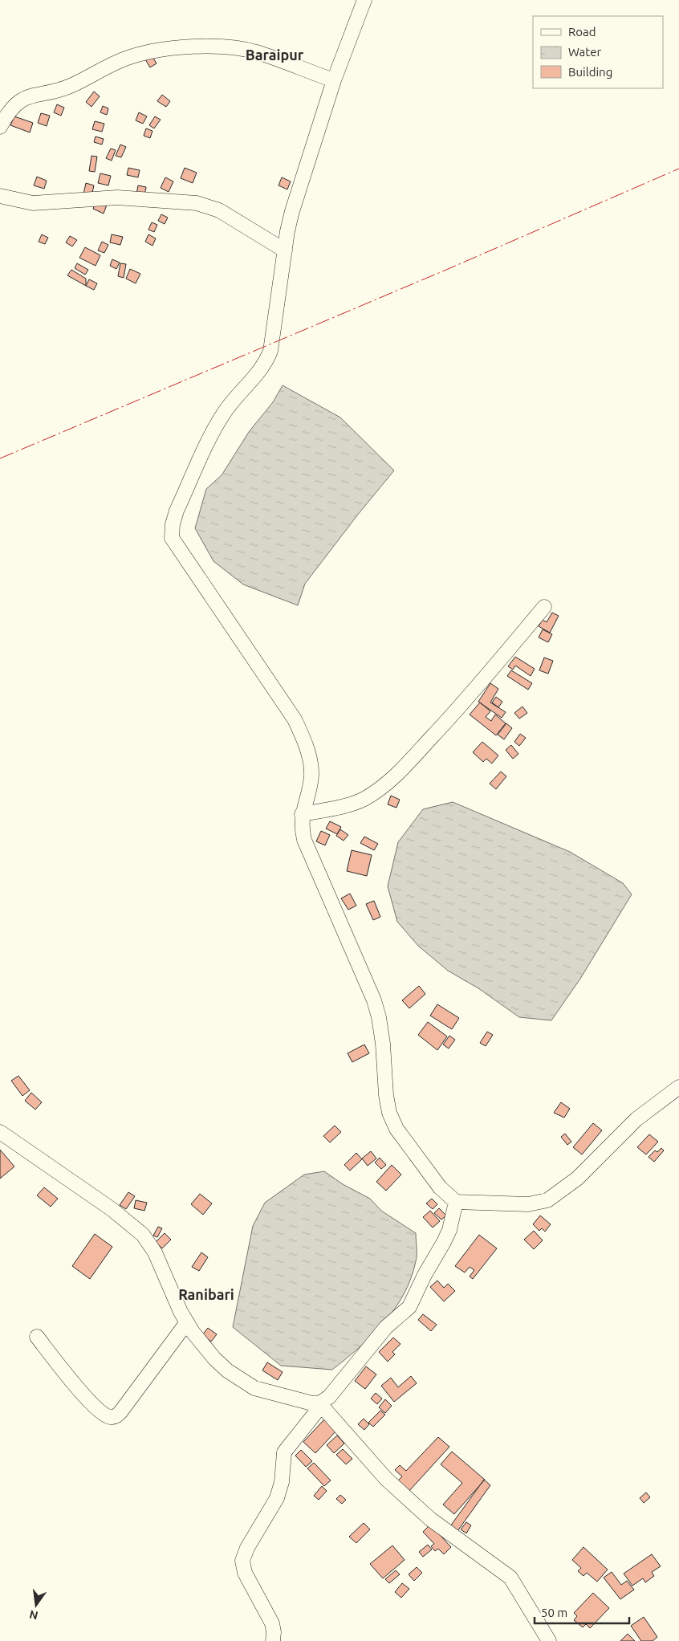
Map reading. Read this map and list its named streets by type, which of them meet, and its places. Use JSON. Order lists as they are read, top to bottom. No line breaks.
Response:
{"districts":["Baraipur","Ranibari"],"legend":["Road","Water","Building"],"scale_bar":"50 m","north":"bottom"}
